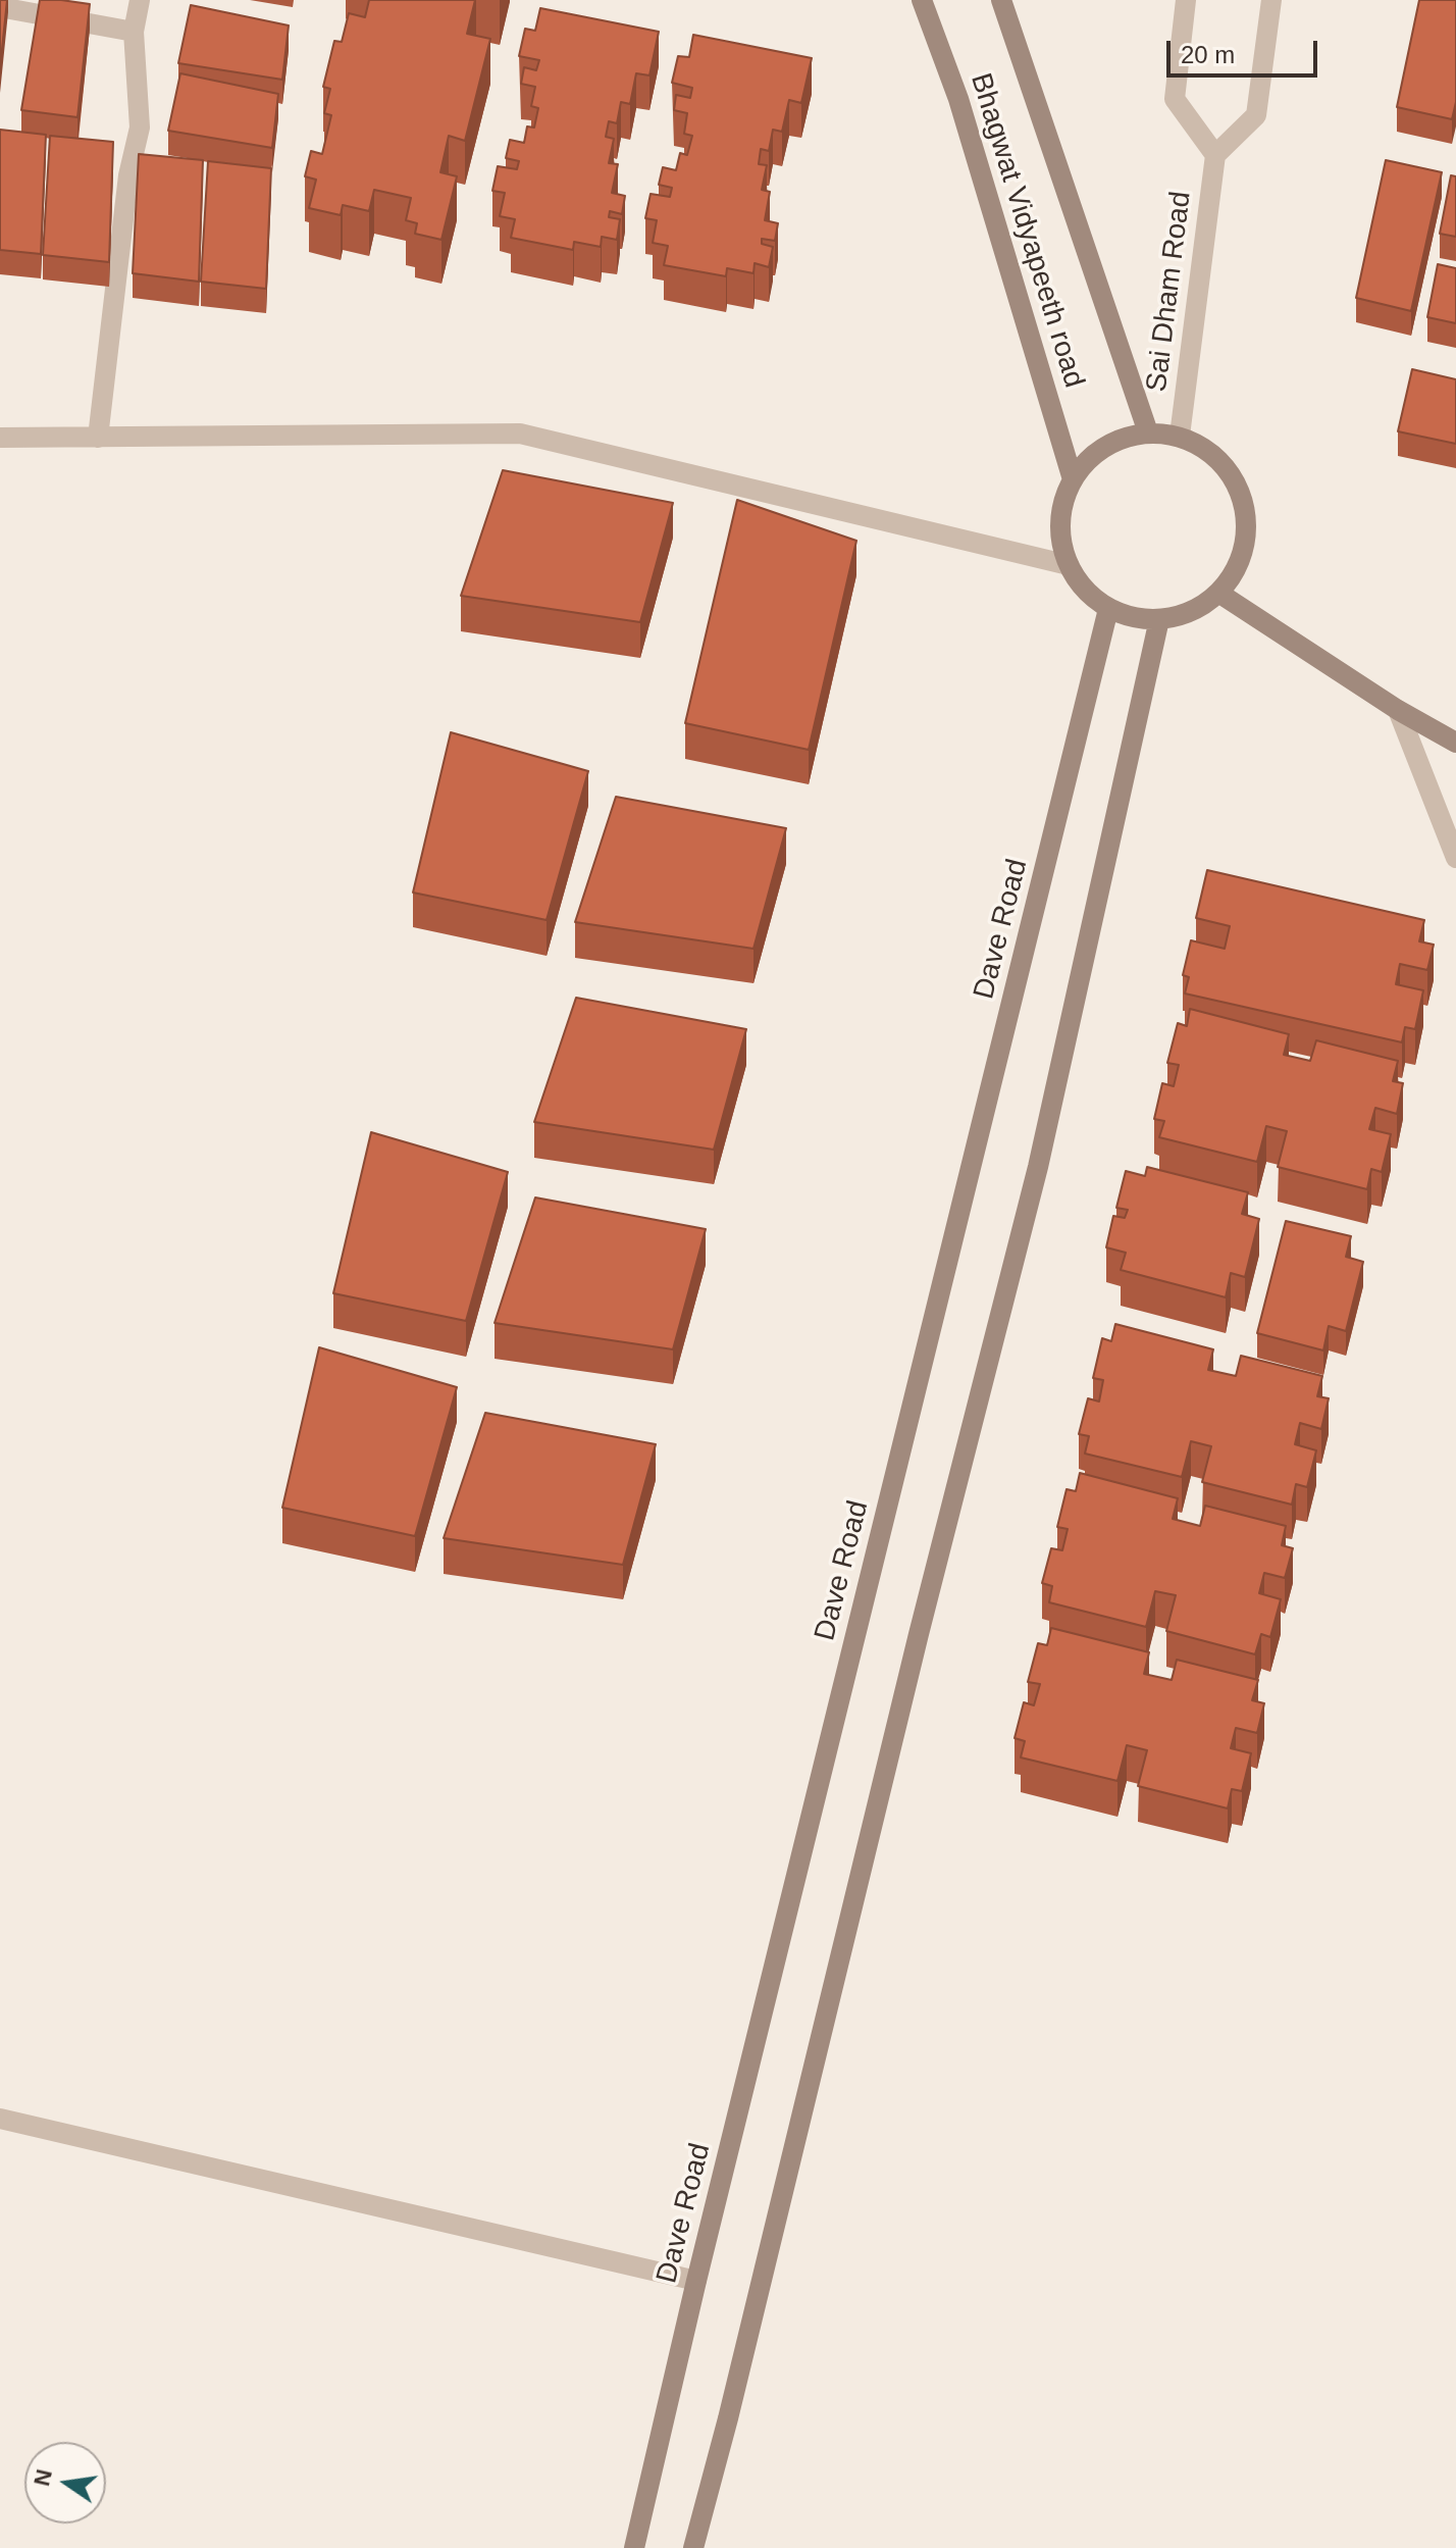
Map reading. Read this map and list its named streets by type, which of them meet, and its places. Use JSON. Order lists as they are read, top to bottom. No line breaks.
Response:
{"streets":{"main road":["Bhagwat Vidyapeeth road","Dave Road"],"street":["Sai Dham Road"]},"crossings":[["Bhagwat Vidyapeeth road","Sai Dham Road"],["Bhagwat Vidyapeeth road","Dave Road"],["Sai Dham Road","Dave Road"]],"scale_bar":"20 m","north":"left"}
